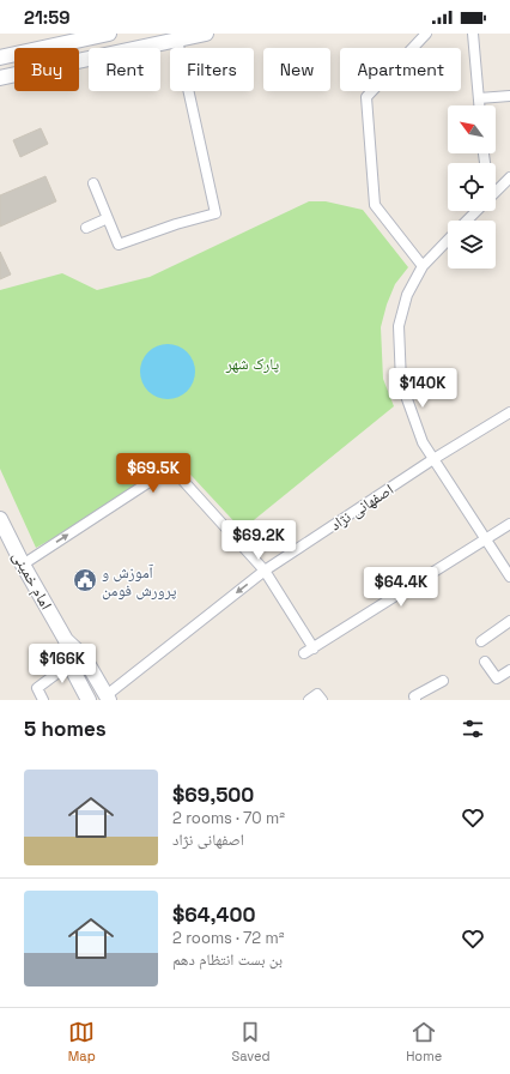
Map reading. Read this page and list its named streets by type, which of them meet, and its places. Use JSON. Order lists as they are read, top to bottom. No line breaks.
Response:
{"streets":{"street":["اصفهانی نژاد","امام خمینی"]},"crossings":[["اصفهانی نژاد","امام خمینی"]],"one_way":["اصفهانی نژاد"],"parks":["پارک شهر"],"places":{"public building":["آموزش و پرورش فومن"]},"north":"top left","page":{"status":"21:59","chip":["Buy","Rent","Filters","New","Apartment"],"price":["$140K","$69.5K","$69.2K","$64.4K","$166K"],"heading":"5 homes","list":[{"name":"$69,500","note":"2 rooms · 70 m² · اصفهانی نژاد"},{"name":"$64,400","note":"2 rooms · 72 m² · بن بست انتظام دهم"}],"tabs":["Map","Saved","Home"]}}
